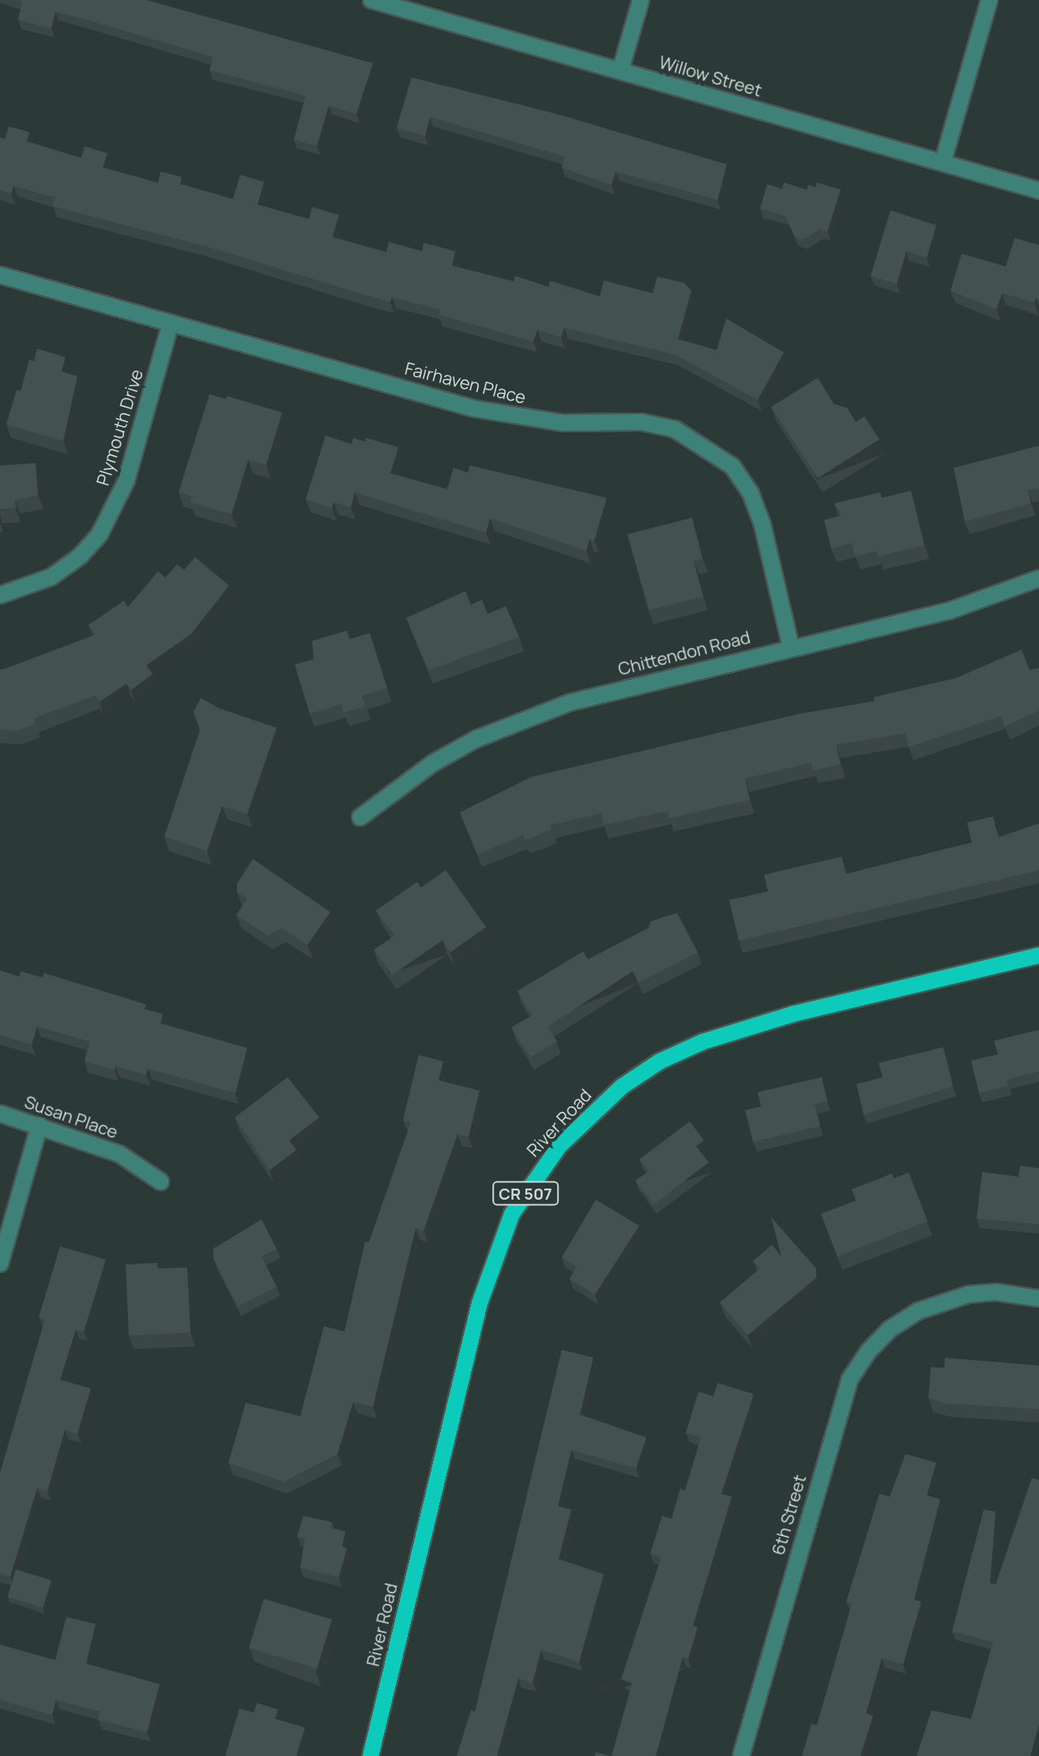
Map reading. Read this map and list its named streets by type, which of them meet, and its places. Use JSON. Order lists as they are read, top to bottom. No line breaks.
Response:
{"streets":{"main road":["River Road","CR 507"],"street":["Willow Street","Fairhaven Place","Plymouth Drive","Chittendon Road","Susan Place","6th Street"]},"crossings":[["Fairhaven Place","Plymouth Drive"],["Fairhaven Place","Chittendon Road"]]}
